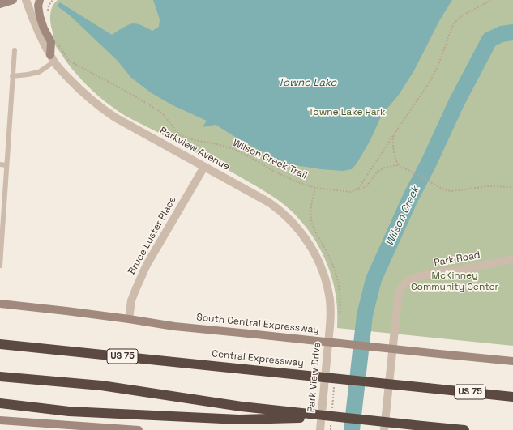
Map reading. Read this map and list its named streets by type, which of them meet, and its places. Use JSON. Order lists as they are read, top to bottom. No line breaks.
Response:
{"streets":{"highway":["US 75","Central Expressway"],"main road":["South Central Expressway"],"street":["Parkview Avenue","Bruce Luster Place","Park Road","Park View Drive"],"path":["Wilson Creek Trail"]},"crossings":[["Parkview Avenue","Bruce Luster Place"],["Parkview Avenue","Park View Drive"],["Bruce Luster Place","South Central Expressway"]],"water":["Towne Lake","Wilson Creek"],"parks":["Towne Lake Park","McKinney Community Center"]}
